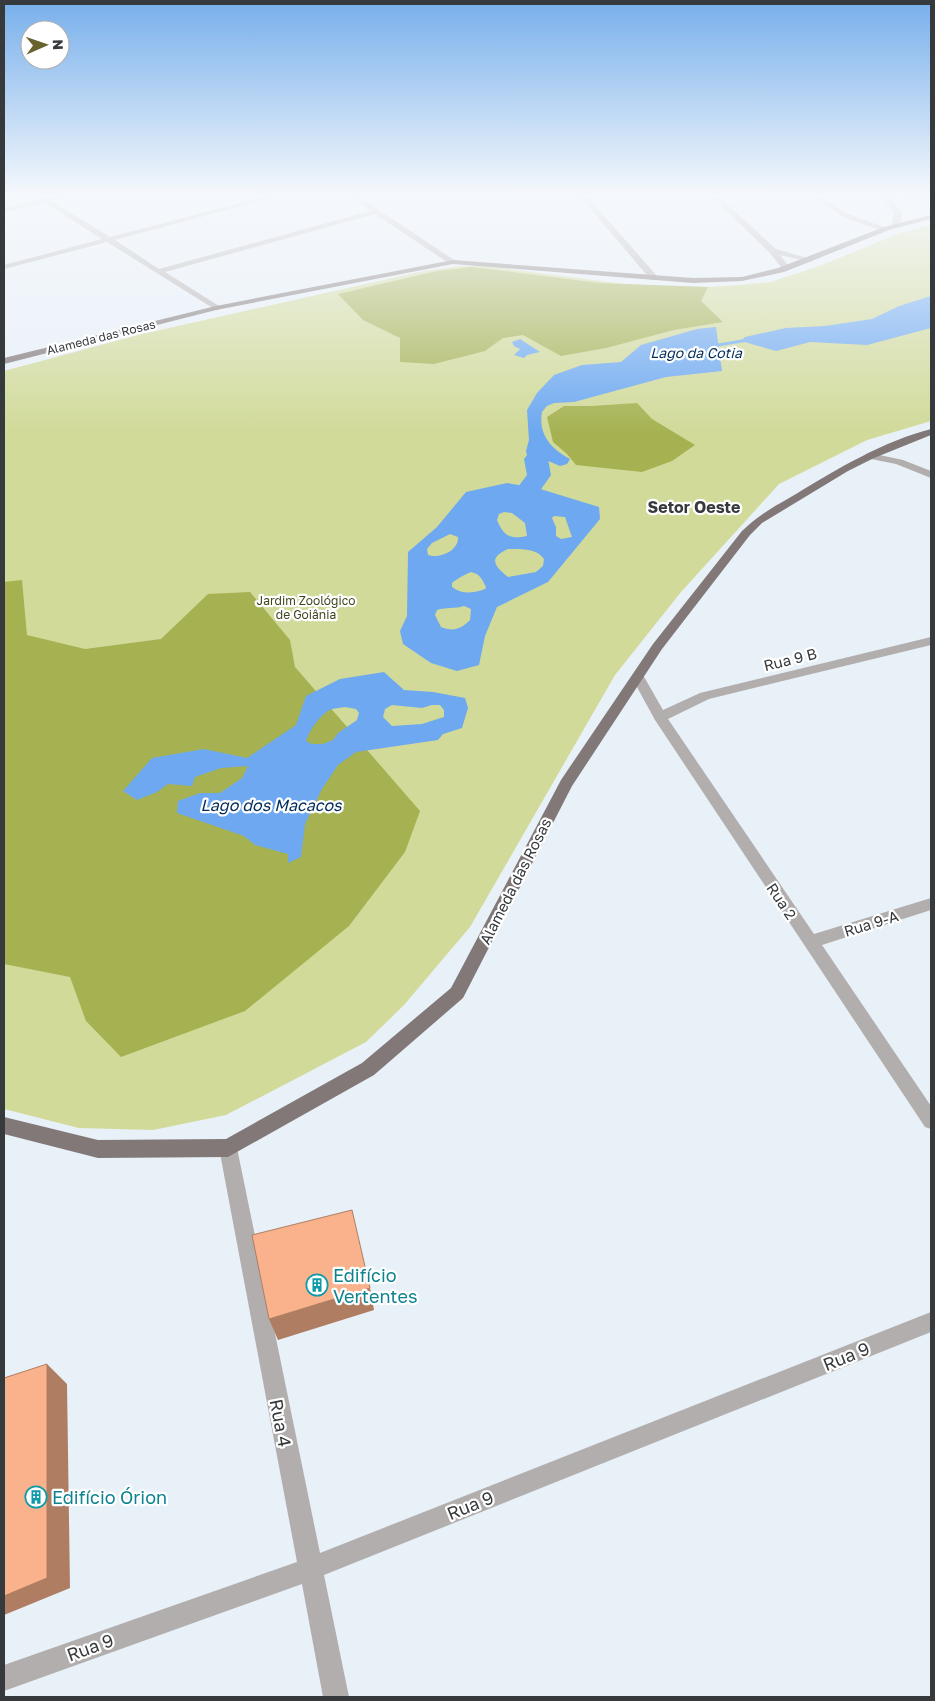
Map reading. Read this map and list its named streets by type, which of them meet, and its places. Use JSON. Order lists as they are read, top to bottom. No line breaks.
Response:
{"streets":{"main road":["Alameda das Rosas"],"street":["Rua 9 B","Rua 2","Rua 9-A","Rua 9","Rua 4"]},"crossings":[["Alameda das Rosas","Rua 2"],["Alameda das Rosas","Rua 4"],["Rua 9 B","Rua 2"],["Rua 2","Rua 9-A"],["Rua 9","Rua 4"]],"districts":["Setor Oeste"],"water":["Lago da Cotia","Lago dos Macacos"],"parks":["Jardim Zoológico de Goiânia"],"places":{"building":["Edifício Vertentes","Edifício Órion"]},"north":"right"}
